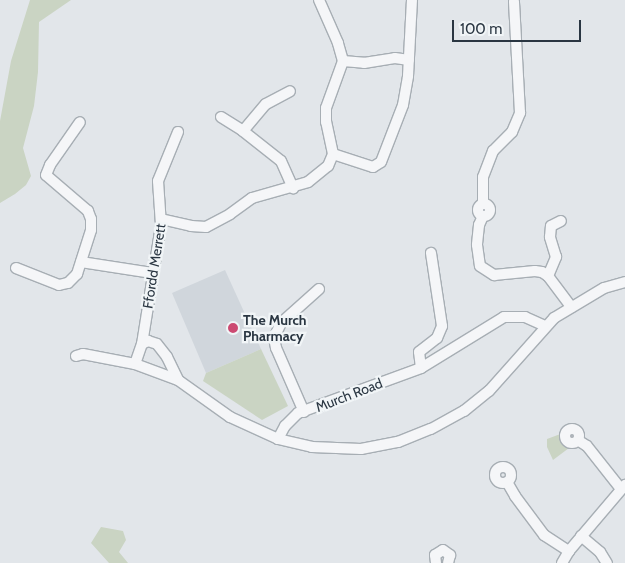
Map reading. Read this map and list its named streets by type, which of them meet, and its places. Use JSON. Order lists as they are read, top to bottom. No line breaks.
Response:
{"streets":{"street":["Ffordd Merrett","Murch Road"]},"places":["The Murch Pharmacy"],"scale_bar":"100 m"}
